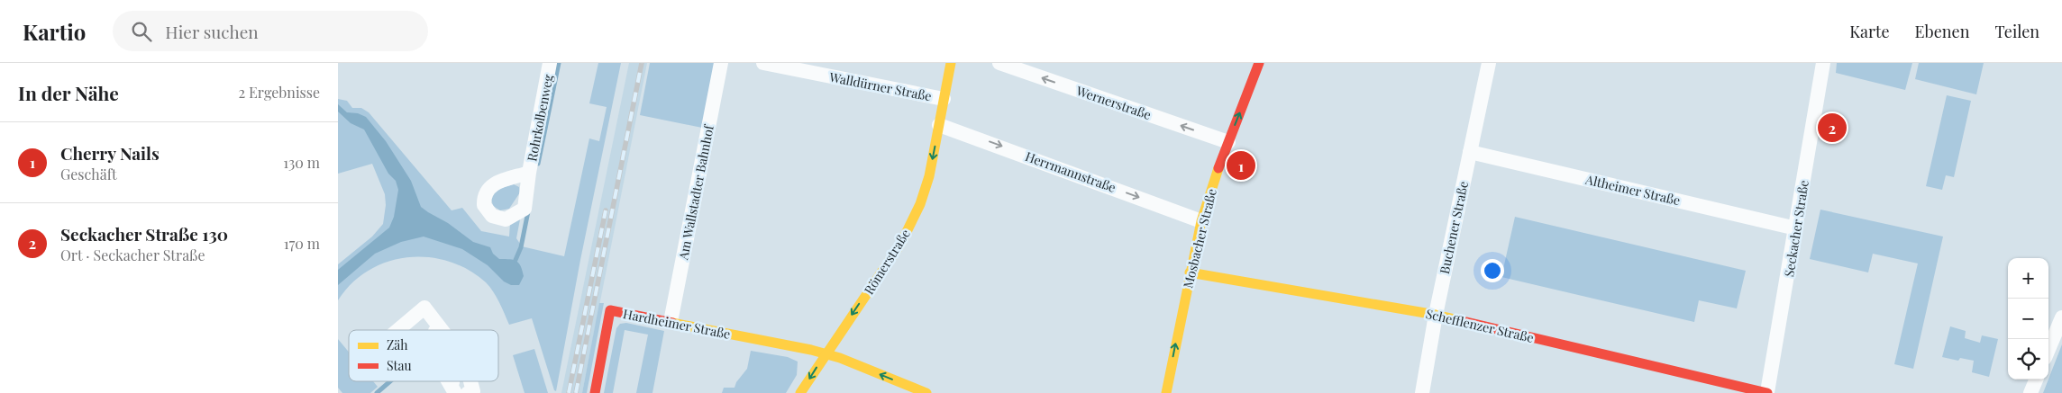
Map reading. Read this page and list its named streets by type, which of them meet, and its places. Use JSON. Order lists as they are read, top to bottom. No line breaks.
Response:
{"streets":{"street":["Walldürner Straße","Wernerstraße","Rohrkolbenweg","Herrmannstraße","Altheimer Straße","Am Wallstadter Bahnhof","Buchener Straße","Seckacher Straße","Mosbacher Straße","Römerstraße","Hardheimer Straße","Schefflenzer Straße"]},"crossings":[["Walldürner Straße","Römerstraße"],["Wernerstraße","Mosbacher Straße"],["Herrmannstraße","Mosbacher Straße"],["Herrmannstraße","Römerstraße"],["Altheimer Straße","Buchener Straße"],["Altheimer Straße","Seckacher Straße"],["Am Wallstadter Bahnhof","Hardheimer Straße"],["Buchener Straße","Schefflenzer Straße"],["Seckacher Straße","Schefflenzer Straße"],["Mosbacher Straße","Schefflenzer Straße"],["Römerstraße","Hardheimer Straße"]],"one_way":["Wernerstraße","Herrmannstraße","Mosbacher Straße","Römerstraße"],"legend":["Zäh","Stau"],"page":{"header":"Kartio","search":"Hier suchen","nav":["Karte","Ebenen","Teilen"],"heading":["In der Nähe","2 Ergebnisse"],"pins":["2","1"],"list":[{"mark":"1","name":"Cherry Nails","note":"Geschäft","value":"130 m"},{"mark":"2","name":"Seckacher Straße 130","note":"Ort · Seckacher Straße","value":"170 m"}],"map_buttons":["+","−"]}}
